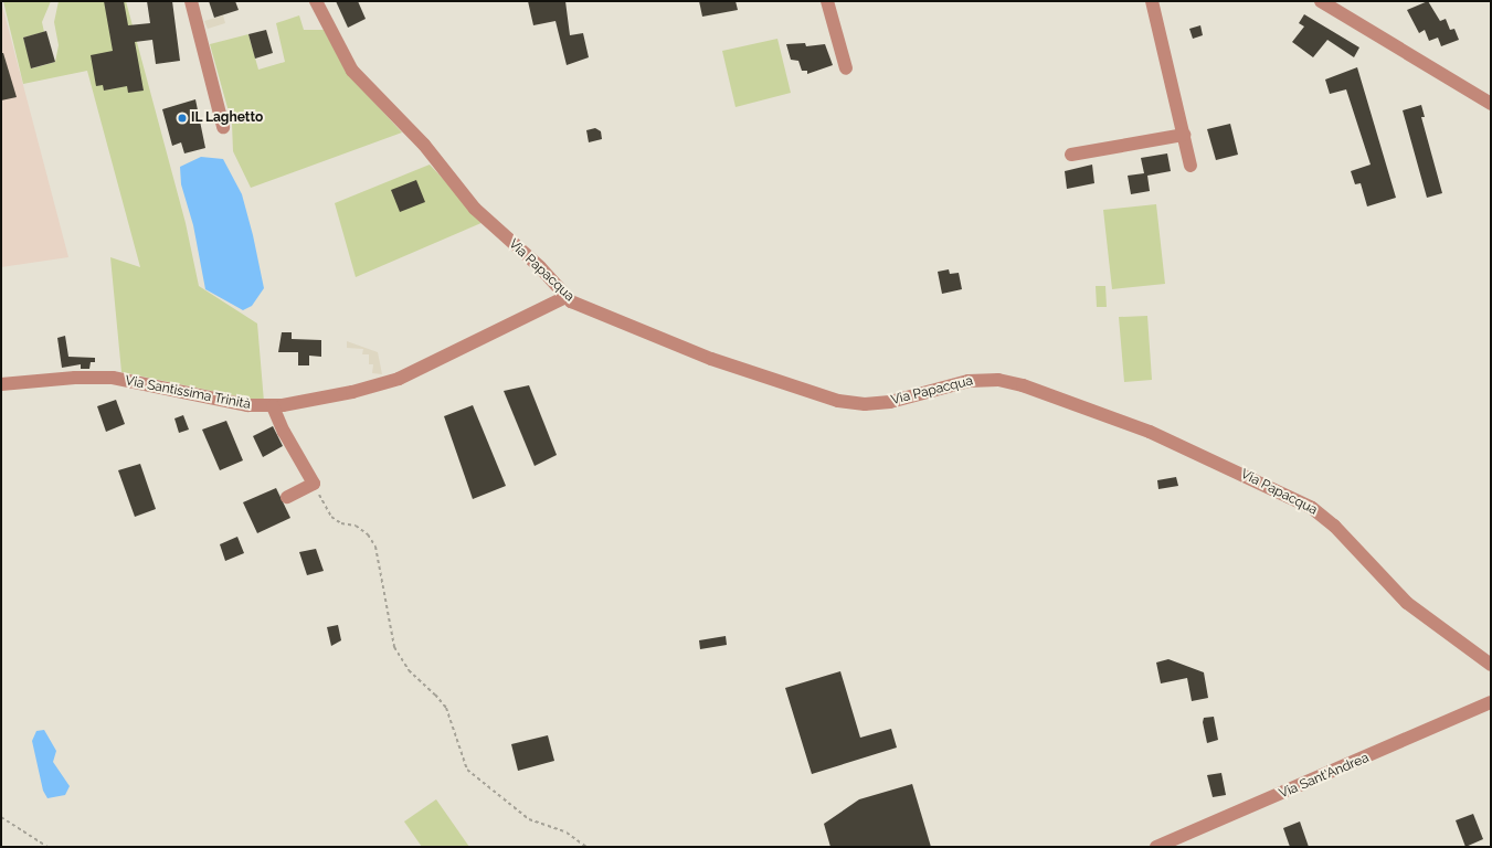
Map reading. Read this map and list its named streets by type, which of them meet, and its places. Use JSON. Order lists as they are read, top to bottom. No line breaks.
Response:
{"streets":{"street":["Via Papacqua","Via Santissima Trinità","Via Sant'Andrea"]},"crossings":[["Via Papacqua","Via Santissima Trinità"]],"places":["IL Laghetto"]}
